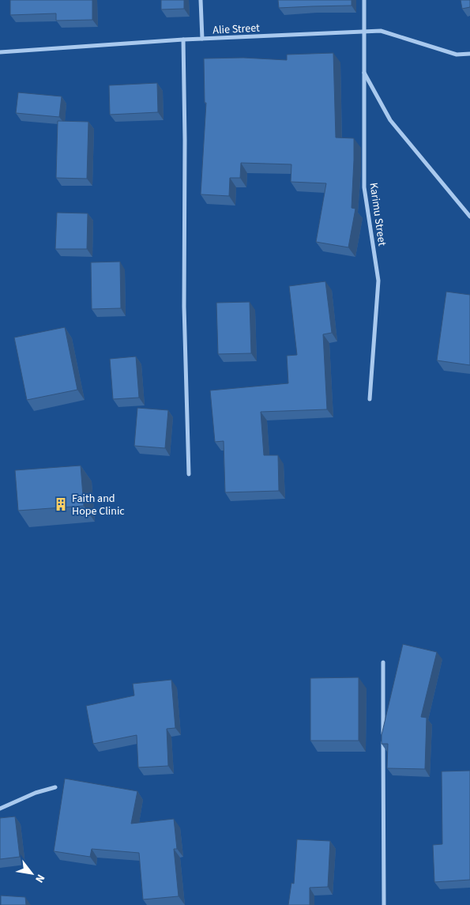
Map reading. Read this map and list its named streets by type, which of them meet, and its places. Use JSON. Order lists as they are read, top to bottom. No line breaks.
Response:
{"streets":{"street":["Alie Street","Karimu Street"]},"crossings":[["Alie Street","Karimu Street"]],"places":{"building":["Faith and Hope Clinic"]},"north":"bottom right"}
